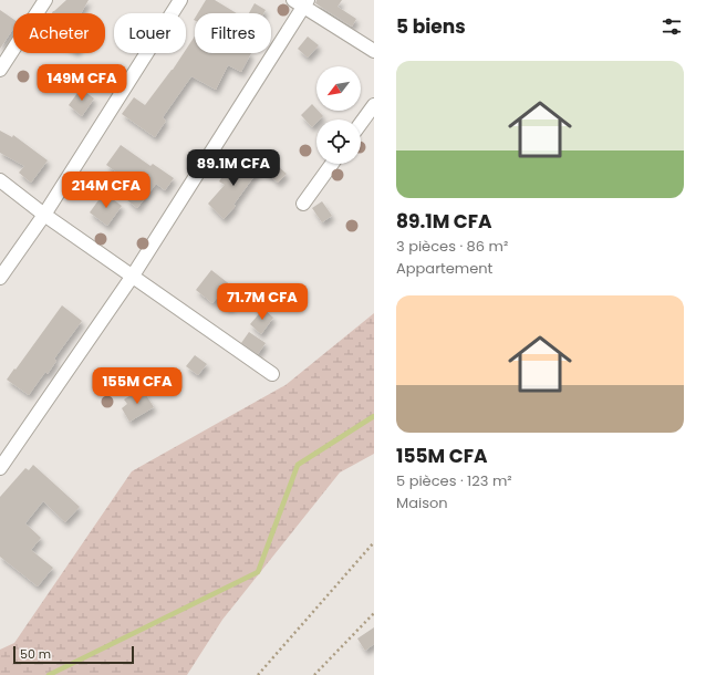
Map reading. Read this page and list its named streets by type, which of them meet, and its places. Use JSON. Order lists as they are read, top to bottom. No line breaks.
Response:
{"scale_bar":"50 m","north":"bottom left","page":{"heading":"5 biens","chip":["Acheter","Louer","Filtres"],"list":[{"name":"89.1M CFA","note":"3 pièces · 86 m² · Appartement"},{"name":"155M CFA","note":"5 pièces · 123 m² · Maison"}],"price":["149M CFA","89.1M CFA","214M CFA","71.7M CFA","155M CFA"],"scale":"50 m"}}
